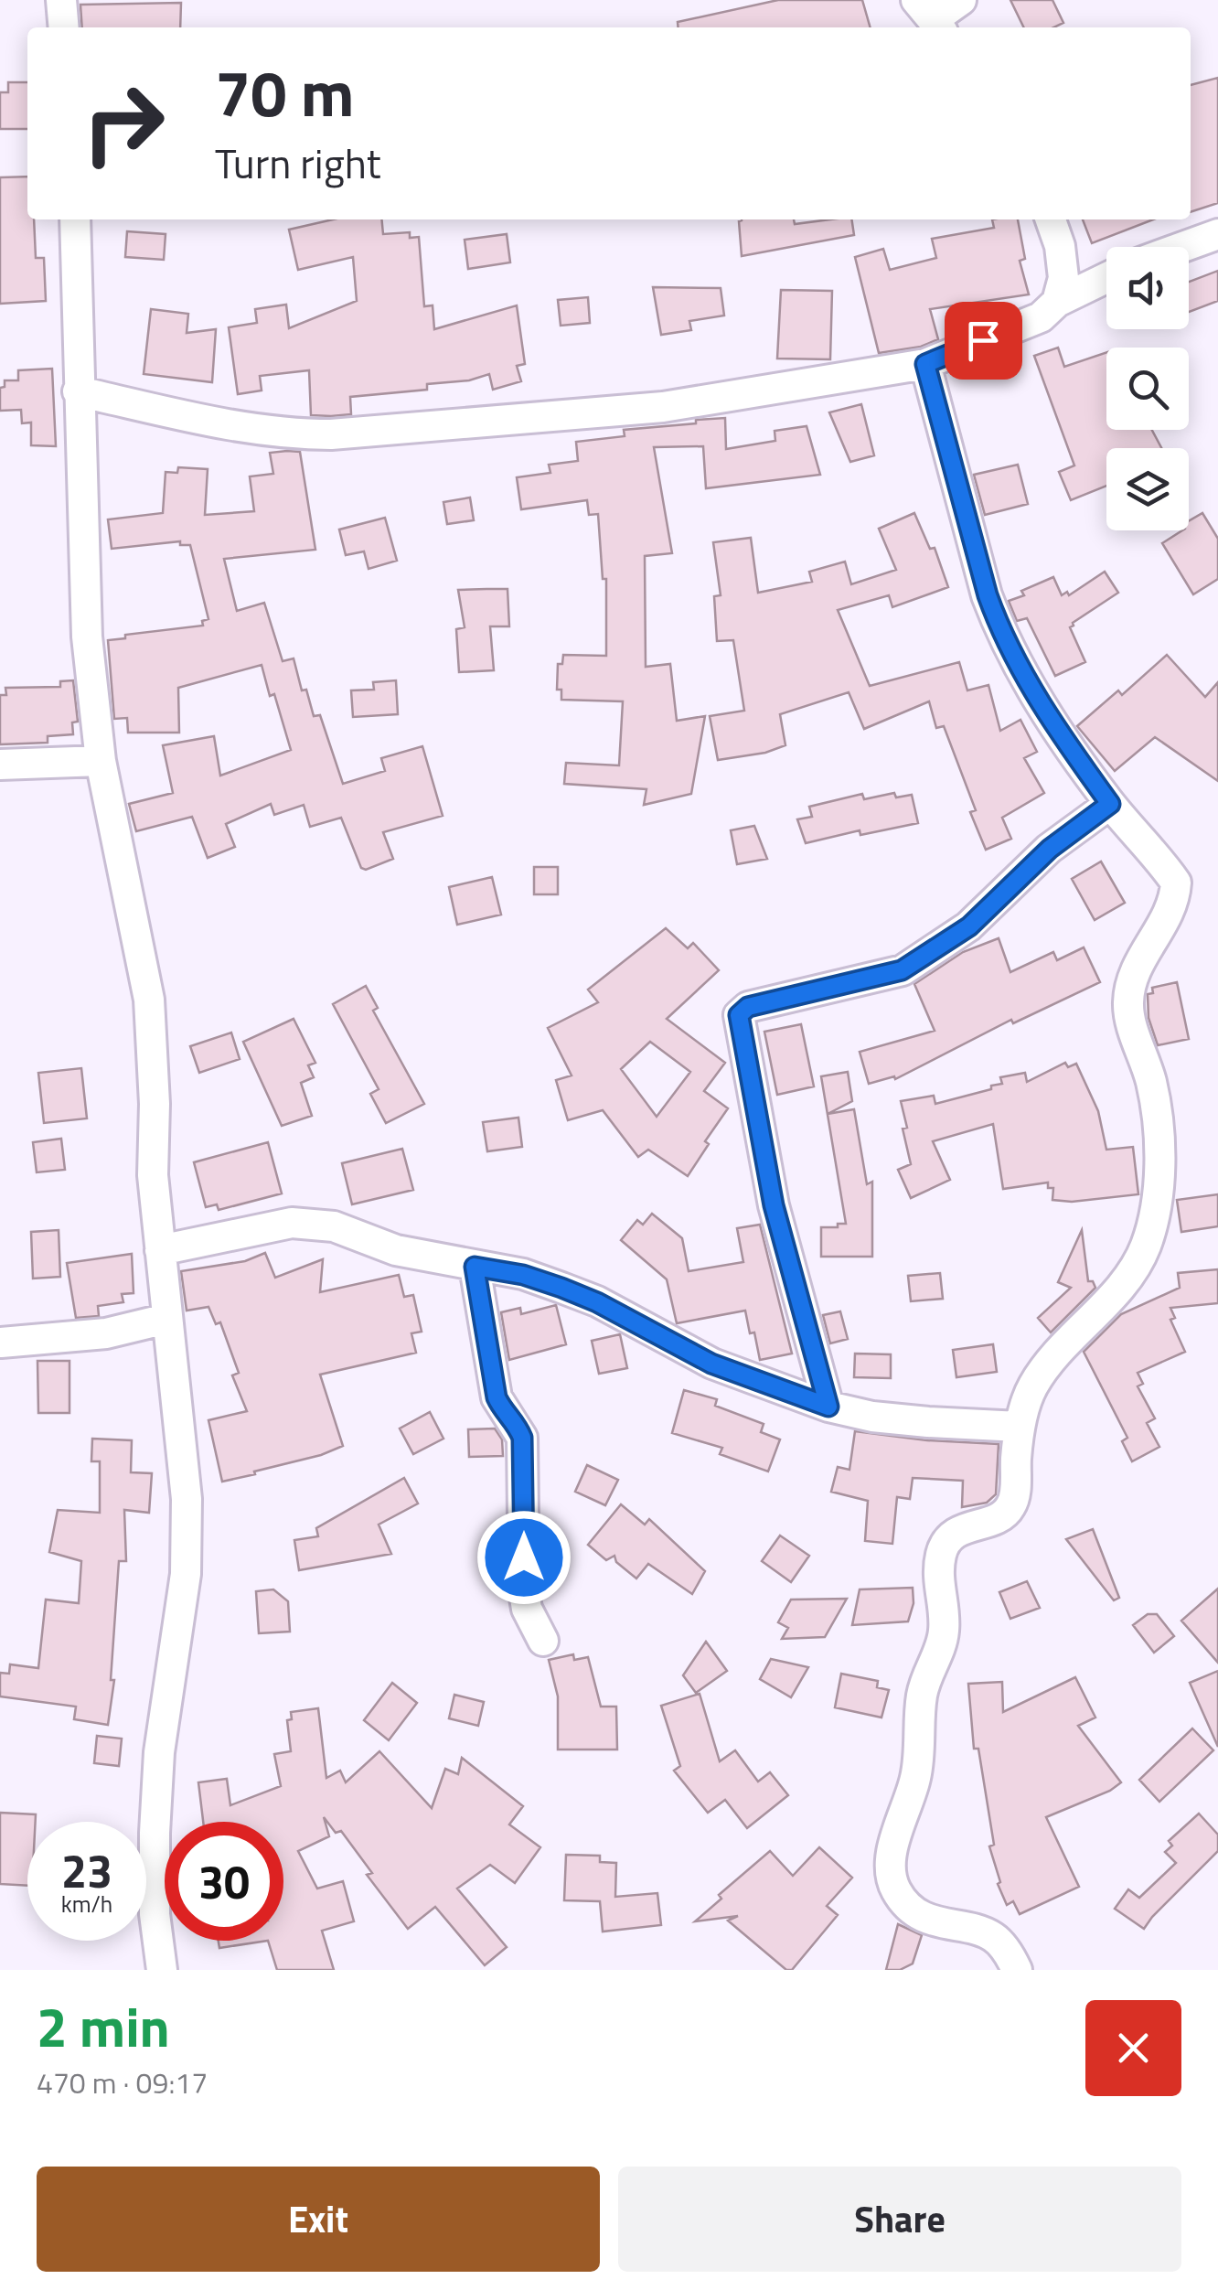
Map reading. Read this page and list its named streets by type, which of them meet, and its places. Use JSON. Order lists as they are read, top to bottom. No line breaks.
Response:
{"page":{"turn":["70 m","Turn right"],"speed":"23 km/h","limit":"30","heading":["2 min","470 m · 09:17"],"buttons":["Exit","Share"]}}
